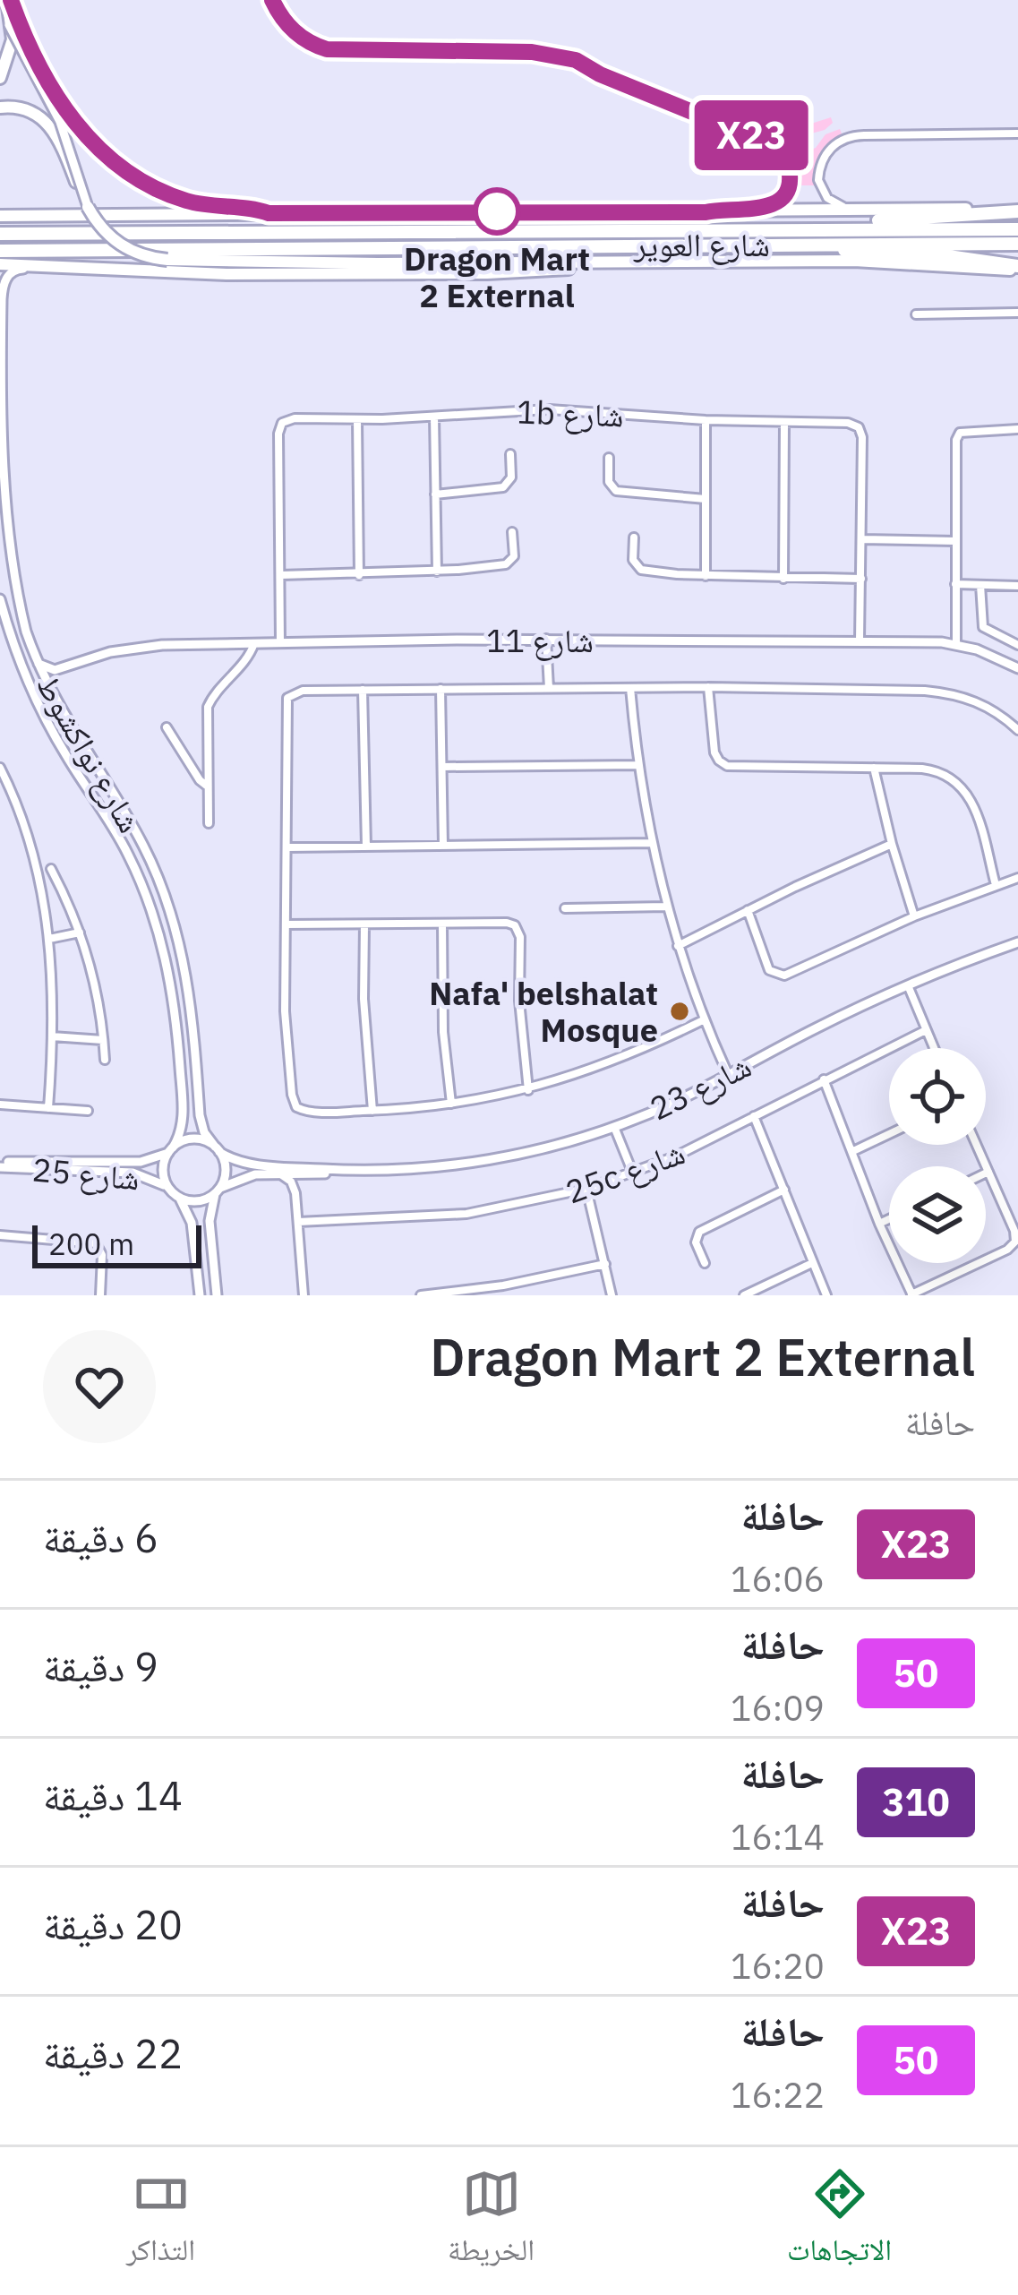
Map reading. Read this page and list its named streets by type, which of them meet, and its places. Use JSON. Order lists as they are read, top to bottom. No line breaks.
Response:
{"streets":{"highway":["شارع العوير"],"street":["1b شارع","شارع 11","شارع نواكشوط","شارع 23","25c شارع","شارع 25"]},"crossings":[["شارع 11","شارع نواكشوط"],["شارع نواكشوط","شارع 23"],["شارع نواكشوط","شارع 25"],["شارع 23","شارع 25"]],"places":["Dragon Mart 2 External","Nafa' belshalat Mosque"],"lines":["bus line X23"],"scale_bar":"200 m","page":{"on_map":"X23","scale":"200 m","heading":["Dragon Mart 2 External","حافلة"],"list":[{"mark":"X23","name":"حافلة","note":"16:06","value":"6 دقيقة"},{"mark":"50","name":"حافلة","note":"16:09","value":"9 دقيقة"},{"mark":"310","name":"حافلة","note":"16:14","value":"14 دقيقة"},{"mark":"X23","name":"حافلة","note":"16:20","value":"20 دقيقة"},{"mark":"50","name":"حافلة","note":"16:22","value":"22 دقيقة"}],"tabs":["الاتجاهات","الخريطة","التذاكر"]}}
